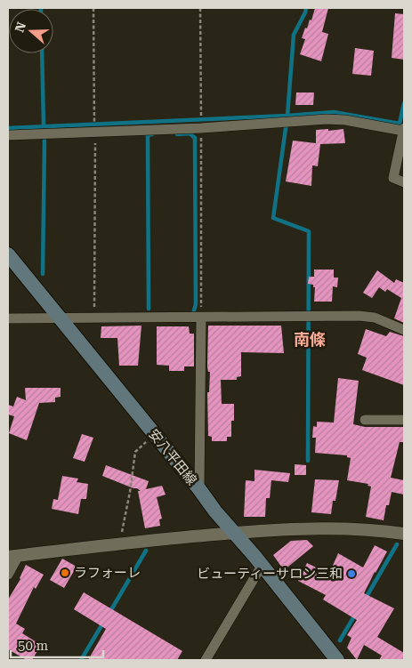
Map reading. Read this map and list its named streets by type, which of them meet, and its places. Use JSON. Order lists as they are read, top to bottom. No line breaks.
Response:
{"streets":{"main road":["安八平田線"]},"districts":["南條"],"places":["ラフォーレ","ビューティーサロン三和"],"scale_bar":"50 m","north":"left"}
